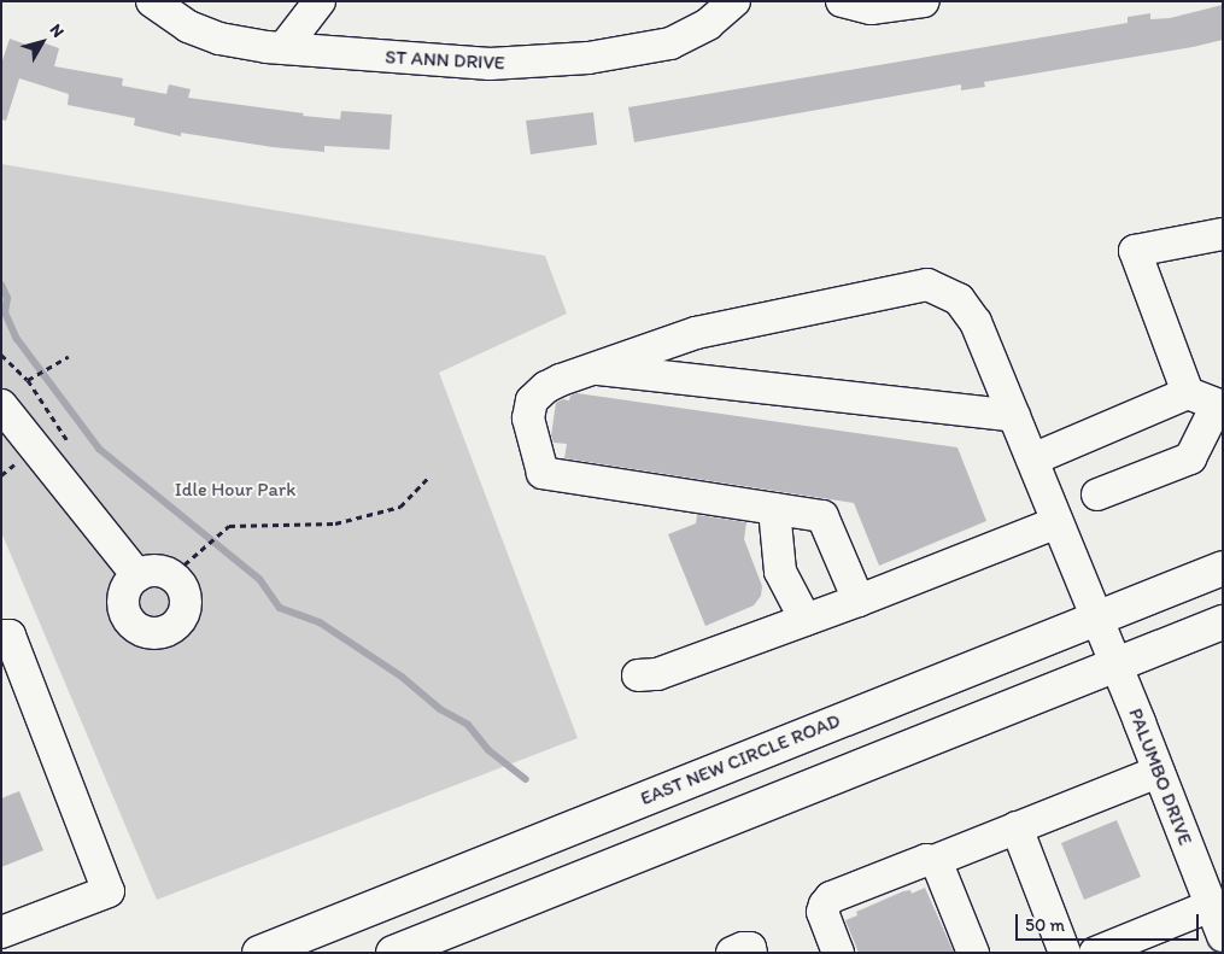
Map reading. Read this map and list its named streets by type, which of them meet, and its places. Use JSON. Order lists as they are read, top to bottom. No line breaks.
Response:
{"streets":{"highway":["EAST NEW CIRCLE ROAD"],"street":["ST ANN DRIVE","PALUMBO DRIVE"]},"crossings":[["EAST NEW CIRCLE ROAD","PALUMBO DRIVE"]],"parks":["Idle Hour Park"],"scale_bar":"50 m","north":"top right"}
